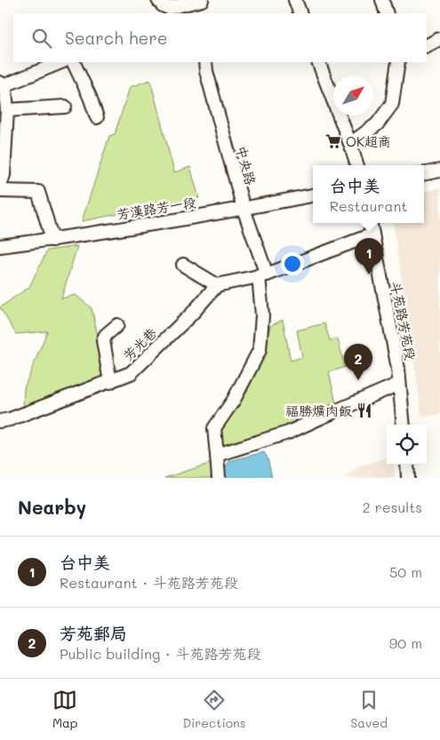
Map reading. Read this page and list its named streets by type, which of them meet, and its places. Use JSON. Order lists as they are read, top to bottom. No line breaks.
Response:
{"streets":{"street":["中央路","芳漢路芳一段","斗苑路芳苑段","芳光巷"]},"crossings":[["中央路","芳漢路芳一段"]],"places":{"supermarket":["OK超商"],"restaurant":["福勝爌肉飯"]},"north":"top right","page":{"search":"Search here","popup":["台中美","Restaurant"],"pins":["1","2"],"heading":["Nearby","2 results"],"list":[{"mark":"1","name":"台中美","note":"Restaurant · 斗苑路芳苑段","value":"50 m"},{"mark":"2","name":"芳苑郵局","note":"Public building · 斗苑路芳苑段","value":"90 m"}],"nav":["Map","Directions","Saved"]}}
